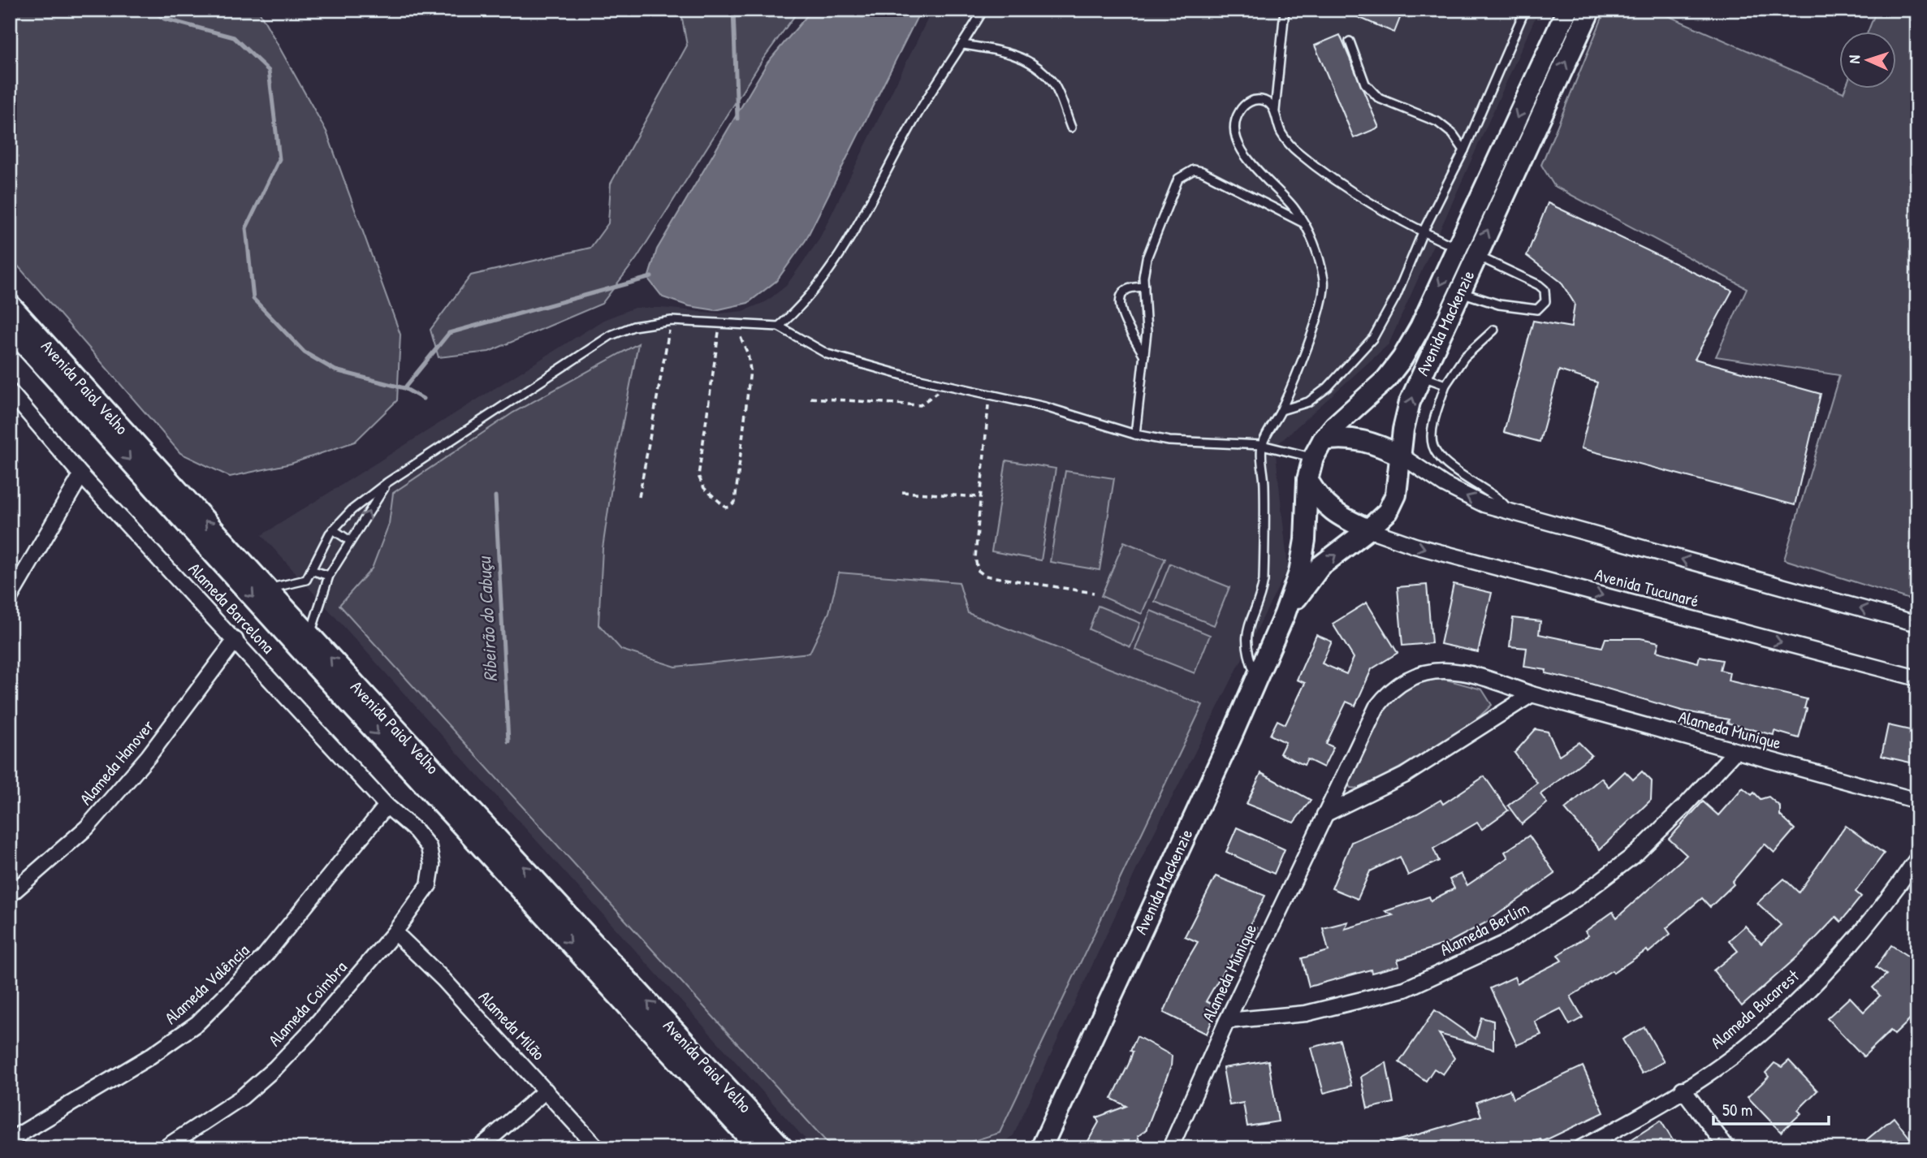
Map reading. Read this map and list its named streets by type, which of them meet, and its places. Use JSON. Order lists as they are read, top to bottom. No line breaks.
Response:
{"streets":{"main road":["Avenida Mackenzie","Avenida Paiol Velho"],"street":["Avenida Tucunaré","Alameda Barcelona","Alameda Munique","Alameda Hanover","Alameda Berlim","Alameda Valência","Alameda Coimbra","Alameda Bucarest","Alameda Milão"]},"crossings":[["Avenida Mackenzie","Avenida Tucunaré"],["Alameda Barcelona","Alameda Hanover"],["Alameda Barcelona","Alameda Valência"],["Alameda Barcelona","Alameda Coimbra"],["Alameda Munique","Alameda Berlim"],["Alameda Coimbra","Alameda Milão"]],"water":["Ribeirão do Cabuçu"],"scale_bar":"50 m","north":"left"}
